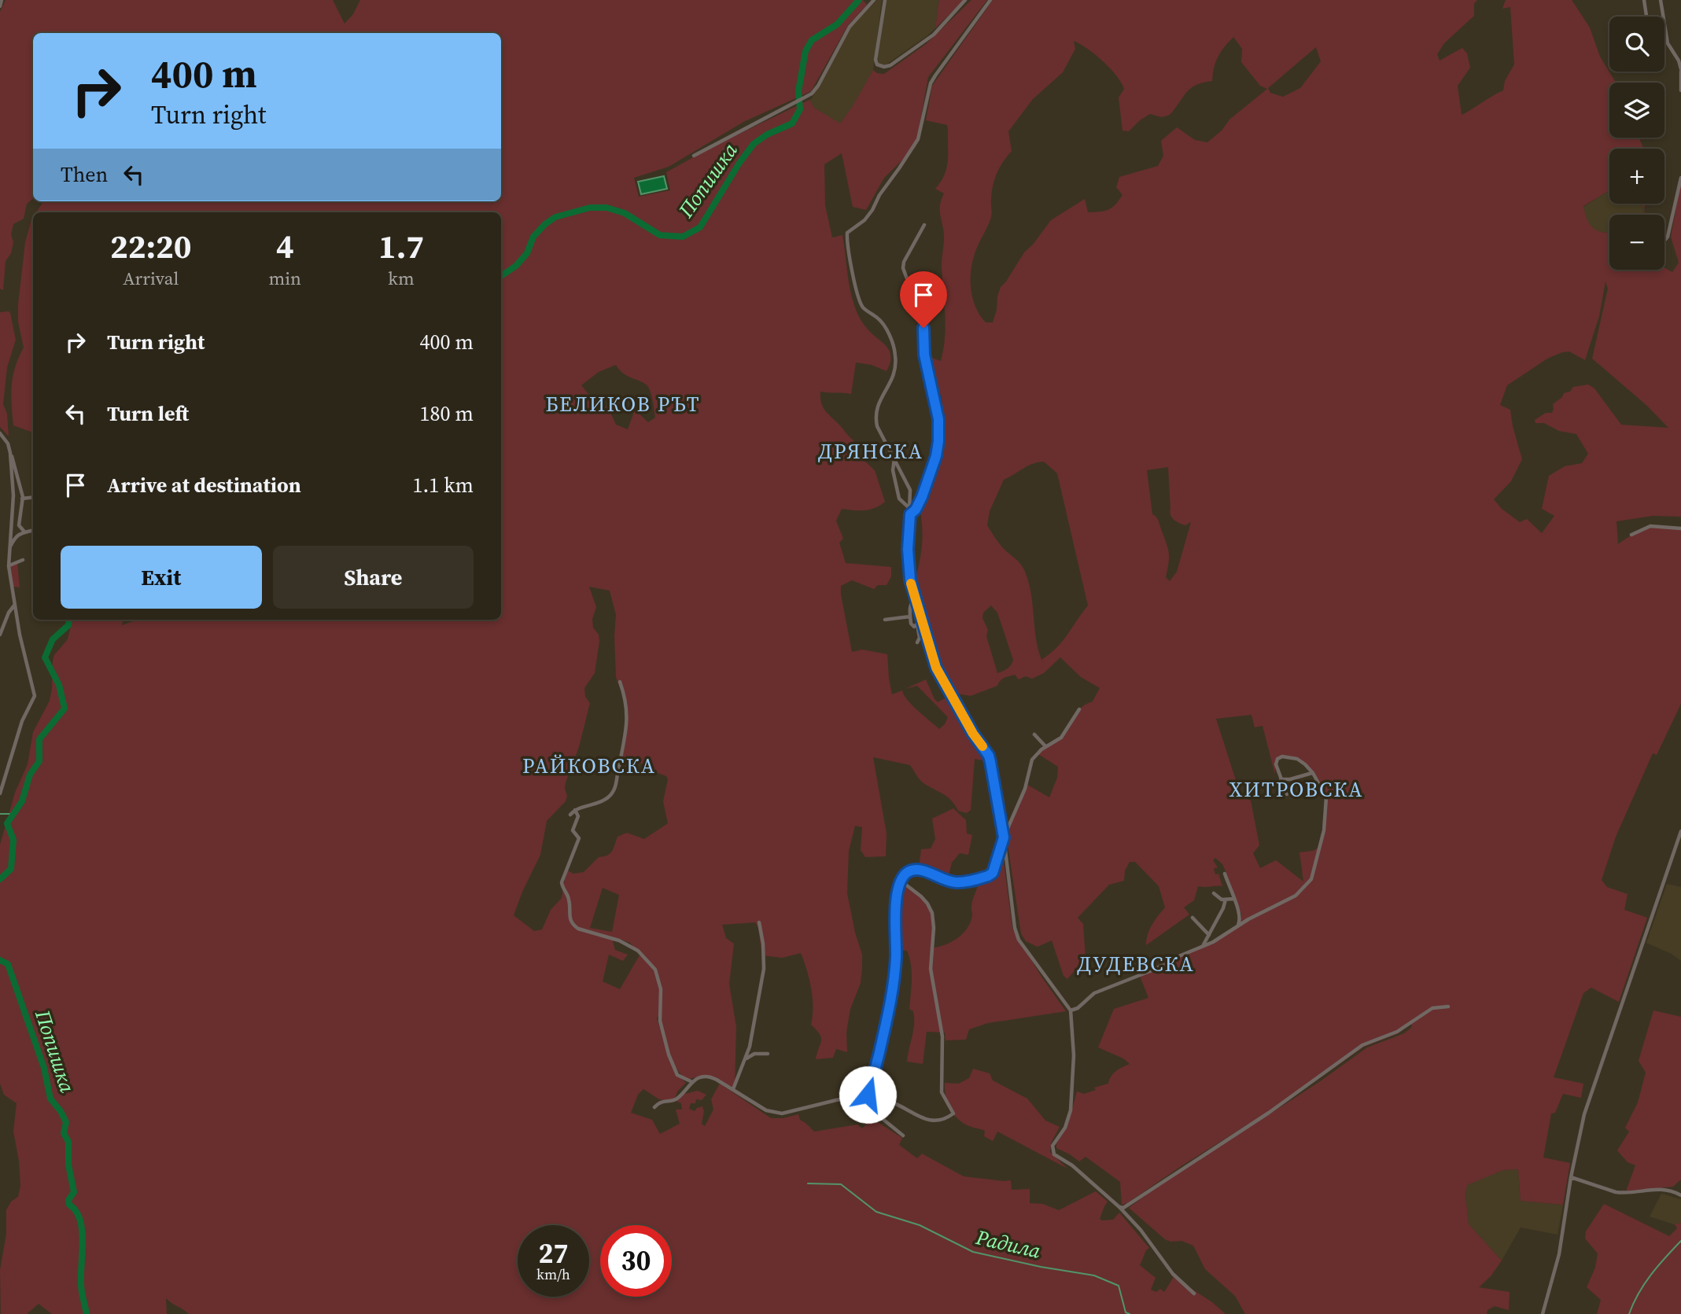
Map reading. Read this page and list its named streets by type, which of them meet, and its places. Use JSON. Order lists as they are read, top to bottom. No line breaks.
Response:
{"districts":["БЕЛИКОВ РЪТ","ДРЯНСКА","РАЙКОВСКА","ХИТРОВСКА","ДУДЕВСКА"],"water":["Попишка","Радила"],"page":{"map_buttons":["+","−"],"turn":["400 m","Turn right"],"then":"Then","eta":["22:20","Arrival","4","min","1.7","km"],"list":[{"name":"Turn right","value":"400 m"},{"name":"Turn left","value":"180 m"},{"name":"Arrive at destination","value":"1.1 km"}],"buttons":["Exit","Share"],"speed":"27 km/h","limit":"30"}}
